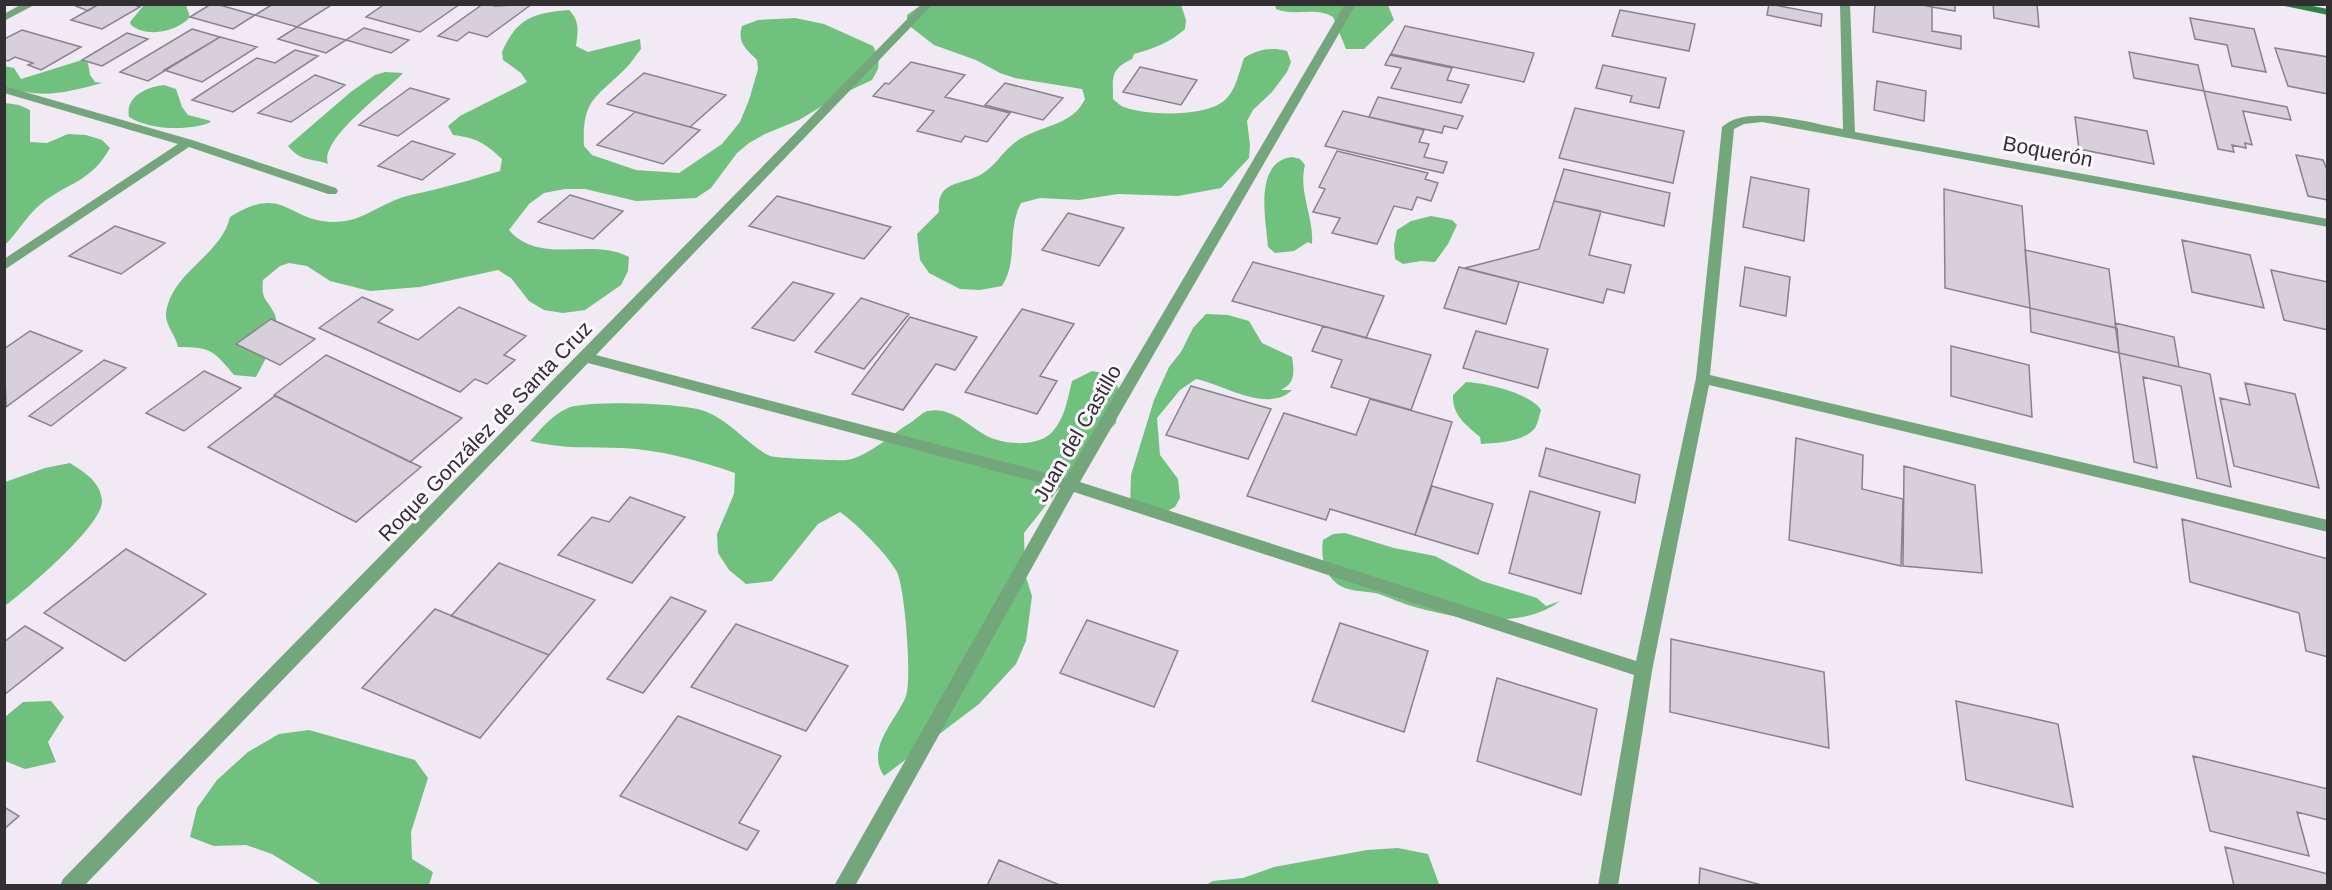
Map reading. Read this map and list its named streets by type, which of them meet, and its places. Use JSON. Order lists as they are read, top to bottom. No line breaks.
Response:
{"streets":{"street":["Boquerón","Roque González de Santa Cruz","Juan del Castillo"]}}
